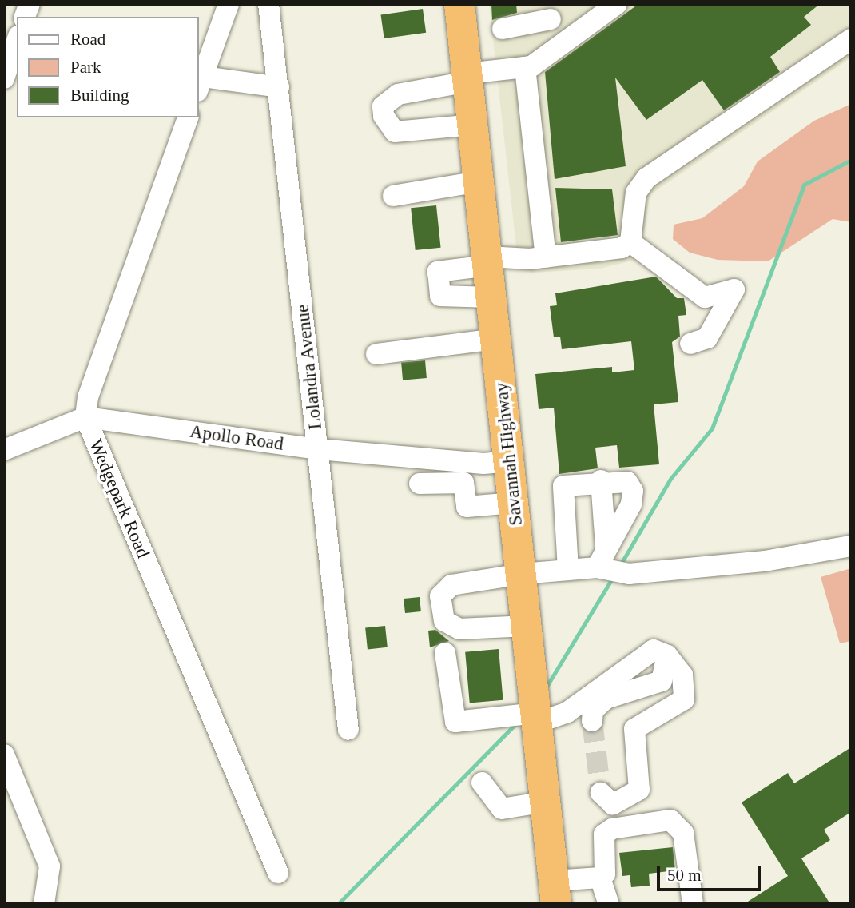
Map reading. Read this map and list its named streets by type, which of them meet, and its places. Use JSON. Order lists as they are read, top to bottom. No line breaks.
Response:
{"streets":{"highway":["Savannah Highway"],"street":["Lolandra Avenue","Apollo Road","Wedgepark Road"]},"crossings":[["Lolandra Avenue","Apollo Road"],["Apollo Road","Savannah Highway"],["Apollo Road","Wedgepark Road"]],"legend":["Road","Park","Building"],"scale_bar":"50 m"}
